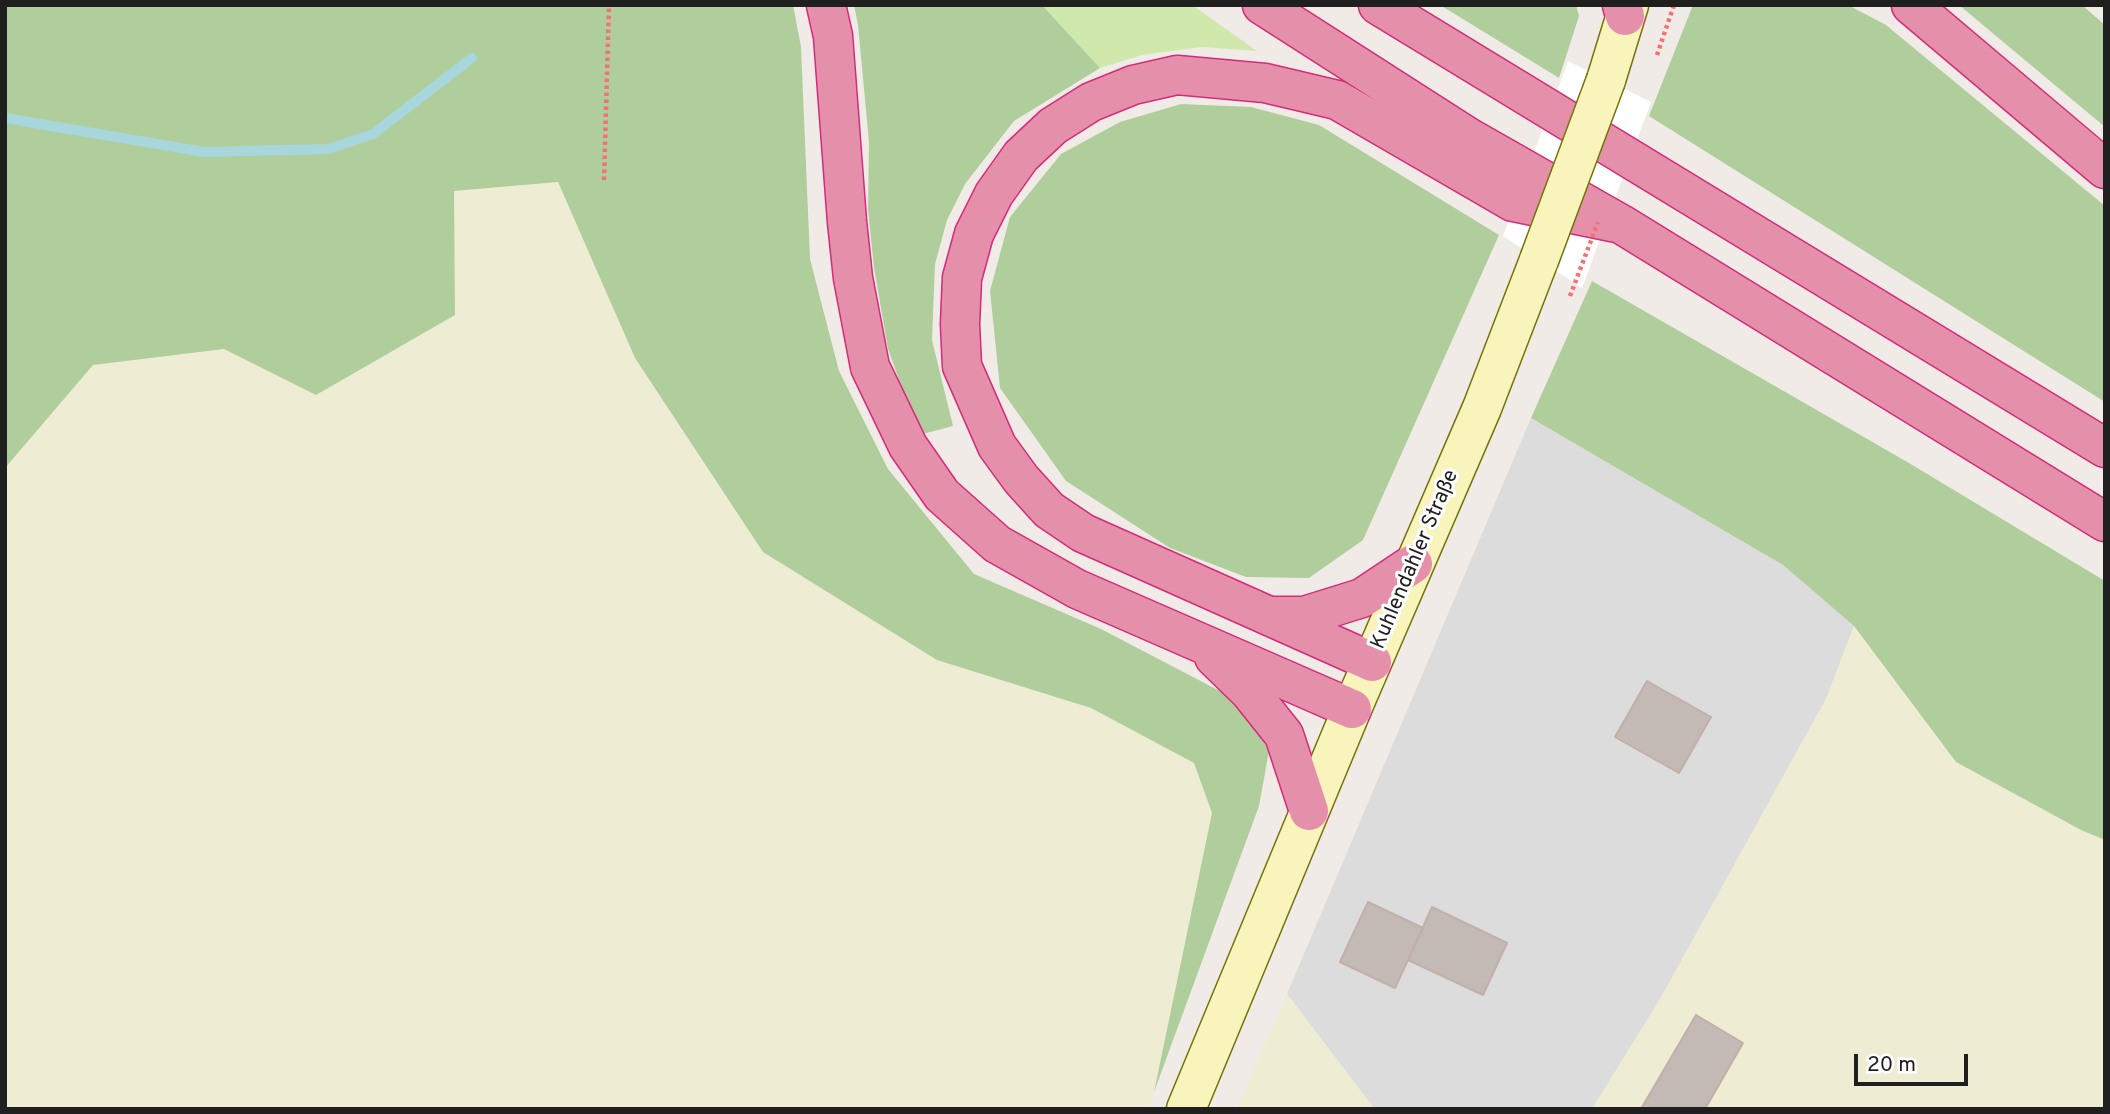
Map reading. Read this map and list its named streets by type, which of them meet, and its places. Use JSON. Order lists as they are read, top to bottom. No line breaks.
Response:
{"streets":{"main road":["Kuhlendahler Straße"]},"scale_bar":"20 m"}
